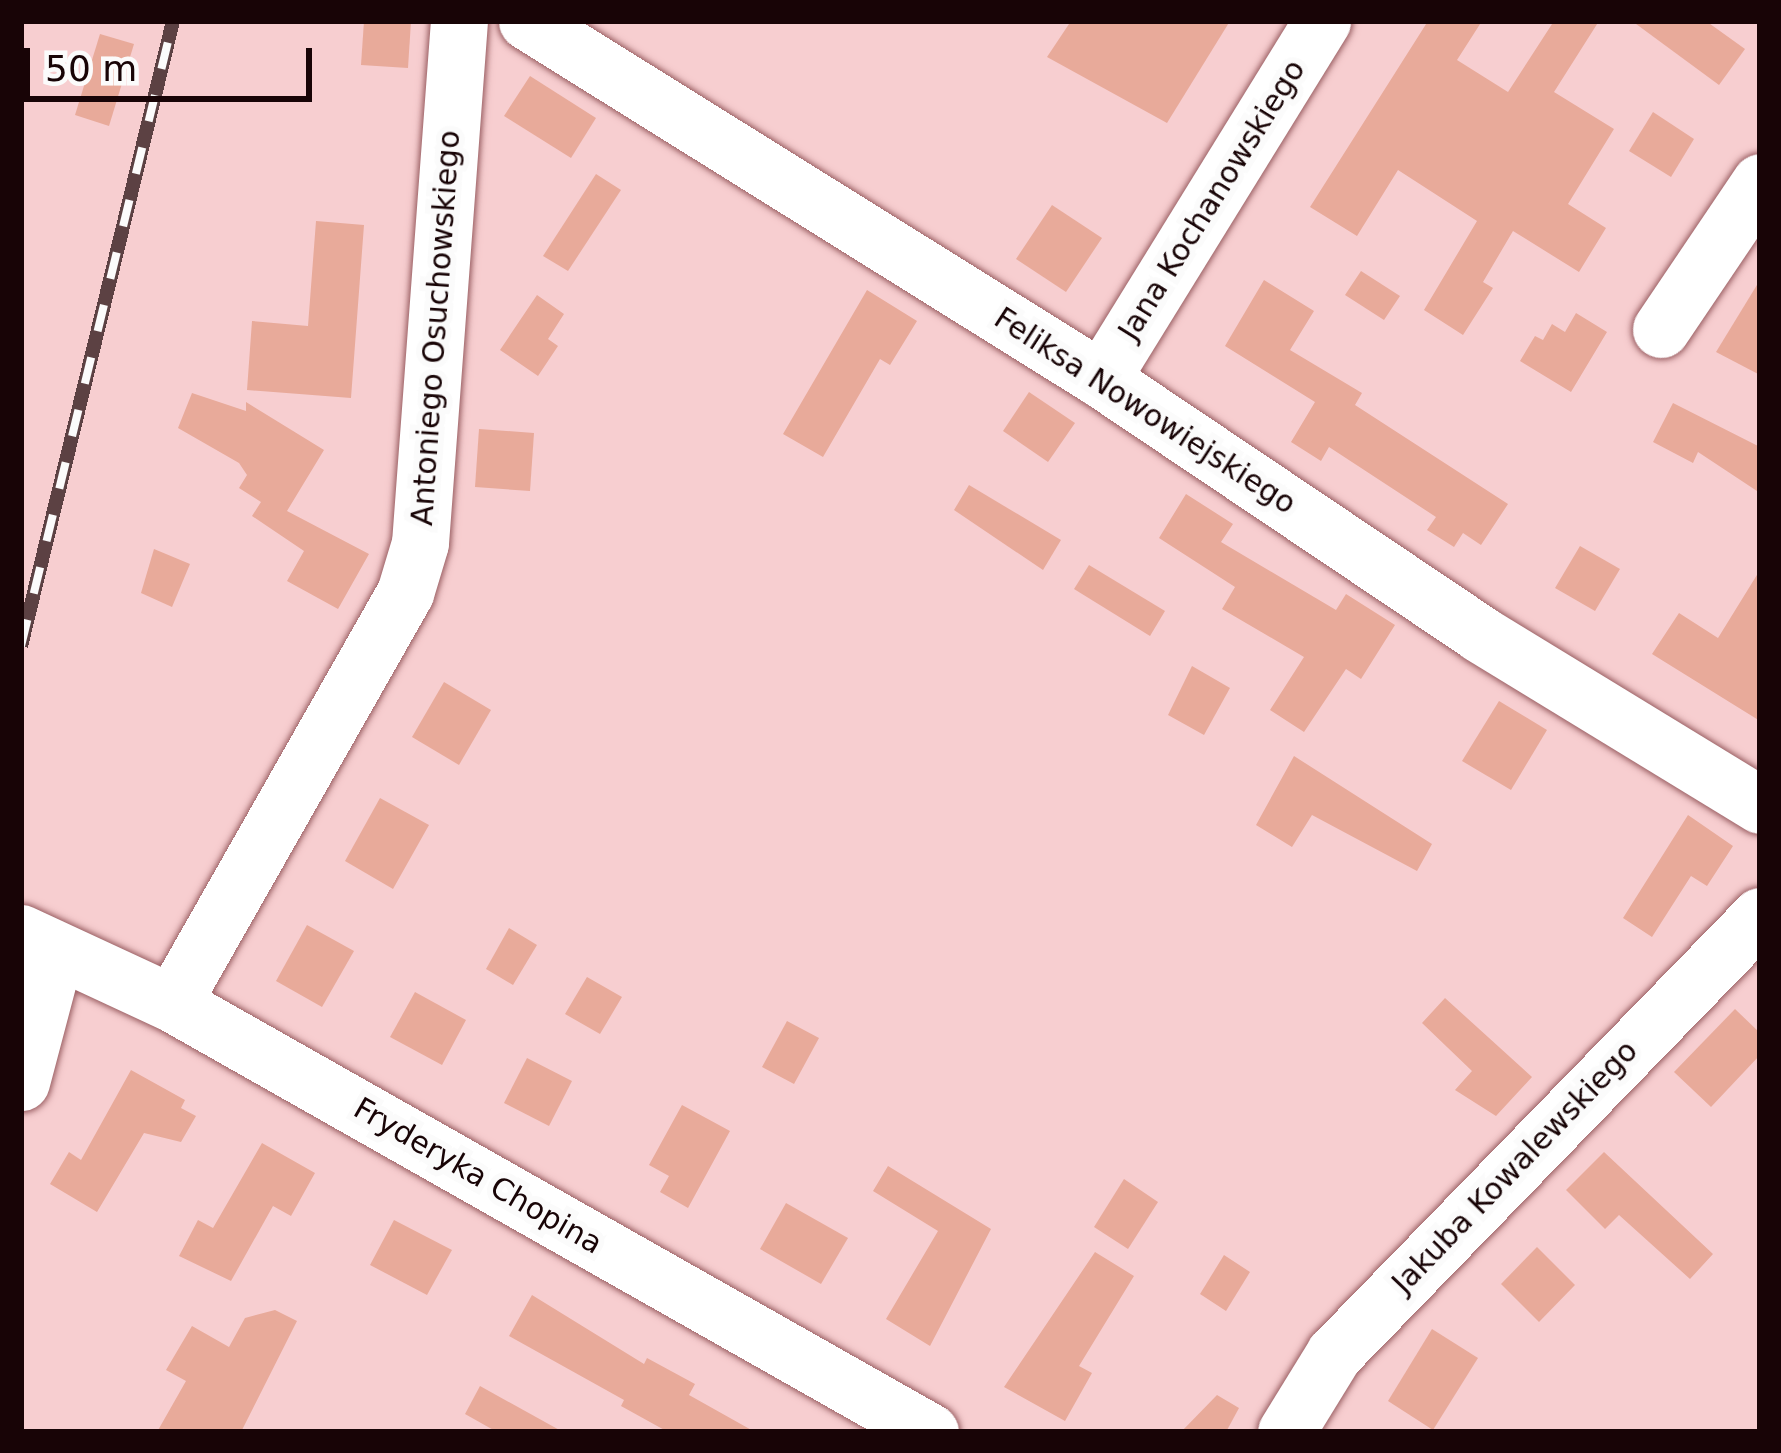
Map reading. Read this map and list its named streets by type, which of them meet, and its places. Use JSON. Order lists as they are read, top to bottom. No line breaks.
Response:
{"streets":{"street":["Jana Kochanowskiego","Antoniego Osuchowskiego","Feliksa Nowowiejskiego","Jakuba Kowalewskiego","Fryderyka Chopina"]},"crossings":[["Jana Kochanowskiego","Feliksa Nowowiejskiego"],["Antoniego Osuchowskiego","Fryderyka Chopina"]],"scale_bar":"50 m"}
